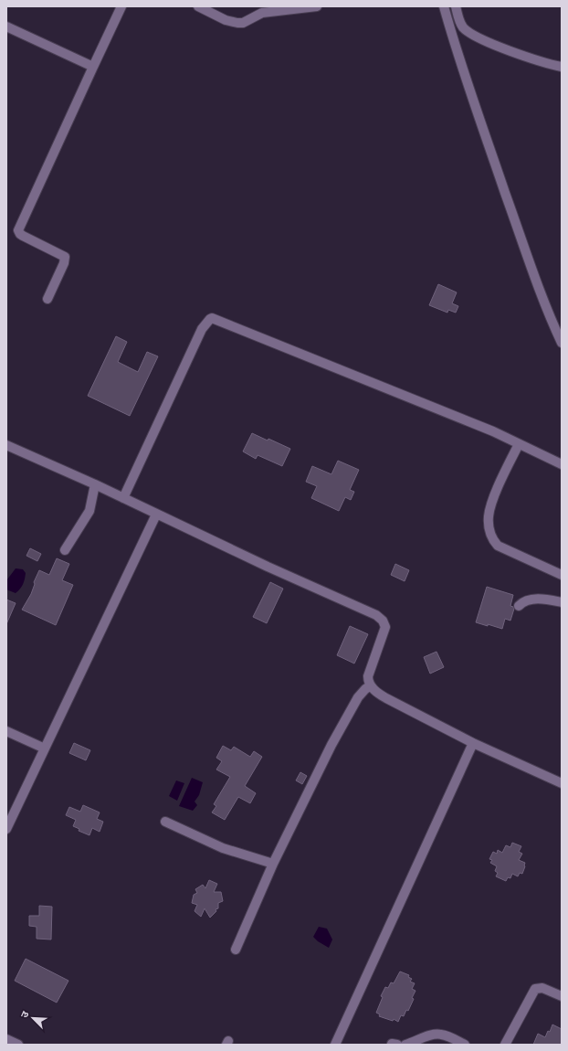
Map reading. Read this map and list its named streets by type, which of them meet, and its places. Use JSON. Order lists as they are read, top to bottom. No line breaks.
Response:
{"north":"top left"}
